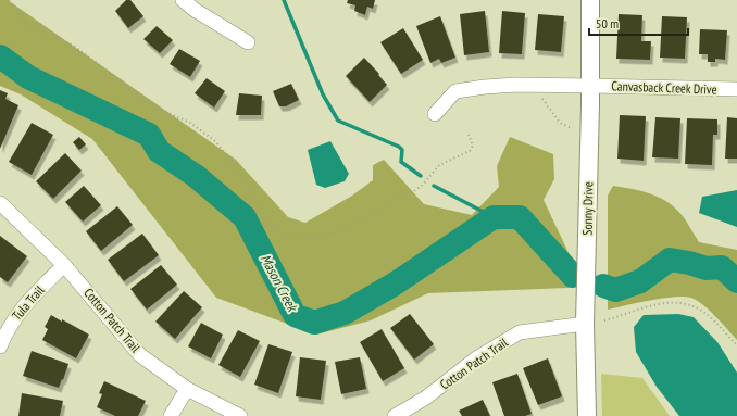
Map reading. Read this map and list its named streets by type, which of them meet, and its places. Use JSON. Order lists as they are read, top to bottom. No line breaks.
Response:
{"streets":{"street":["Canvasback Creek Drive","Sonny Drive","Tula Trail","Cotton Patch Trail"]},"crossings":[["Canvasback Creek Drive","Sonny Drive"],["Sonny Drive","Cotton Patch Trail"],["Tula Trail","Cotton Patch Trail"]],"water":["Mason Creek"],"scale_bar":"50 m"}
